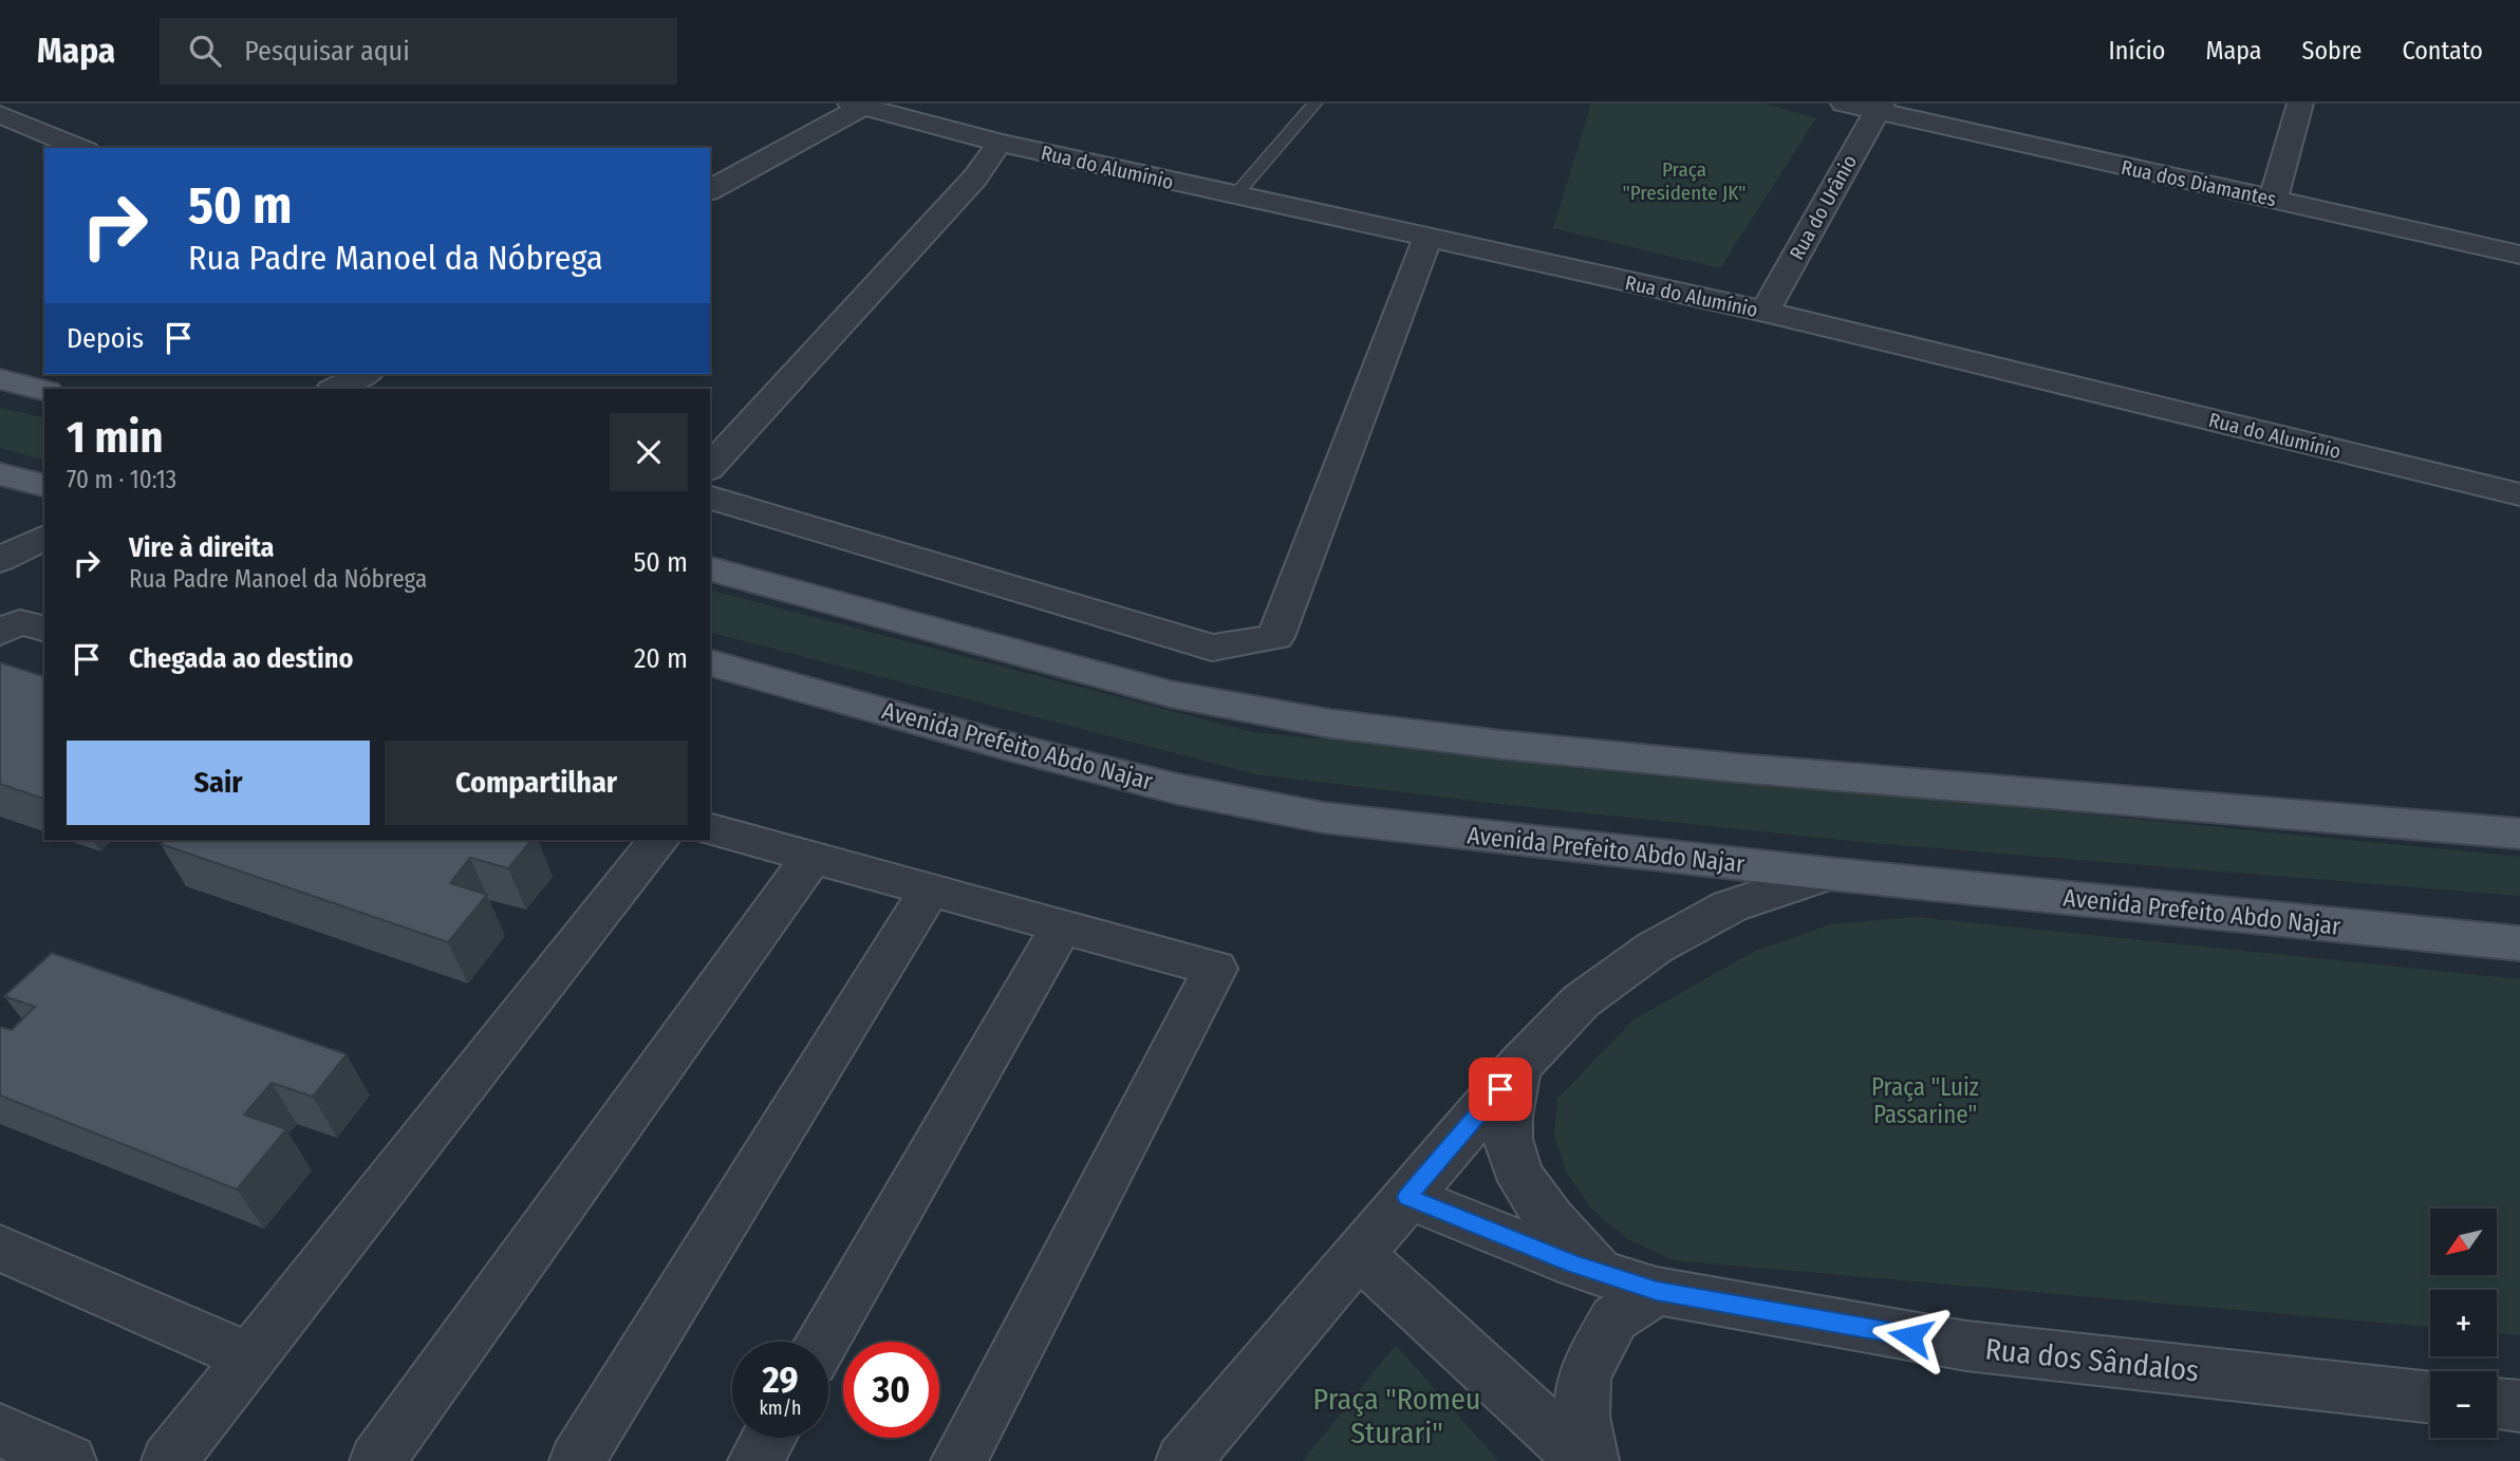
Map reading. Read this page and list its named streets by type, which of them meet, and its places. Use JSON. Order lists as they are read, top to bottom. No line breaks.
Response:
{"streets":{"main road":["Avenida Prefeito Abdo Najar"],"street":["Rua do Alumínio","Rua dos Diamantes","Rua do Urânio","Rua dos Sândalos"]},"crossings":[["Rua do Alumínio","Rua do Urânio"],["Rua dos Diamantes","Rua do Urânio"]],"parks":["Praça \"Presidente JK\"","Praça \"Luiz Passarine\"","Praça \"Romeu Sturari\""],"north":"bottom left","page":{"header":"Mapa","search":"Pesquisar aqui","nav":["Início","Mapa","Sobre","Contato"],"turn":["50 m","Rua Padre Manoel da Nóbrega"],"then":"Depois","heading":["1 min","70 m · 10:13"],"list":[{"name":"Vire à direita","note":"Rua Padre Manoel da Nóbrega","value":"50 m"},{"name":"Chegada ao destino","value":"20 m"}],"buttons":["Sair","Compartilhar"],"map_buttons":["+","−"],"speed":"29 km/h","limit":"30"}}
